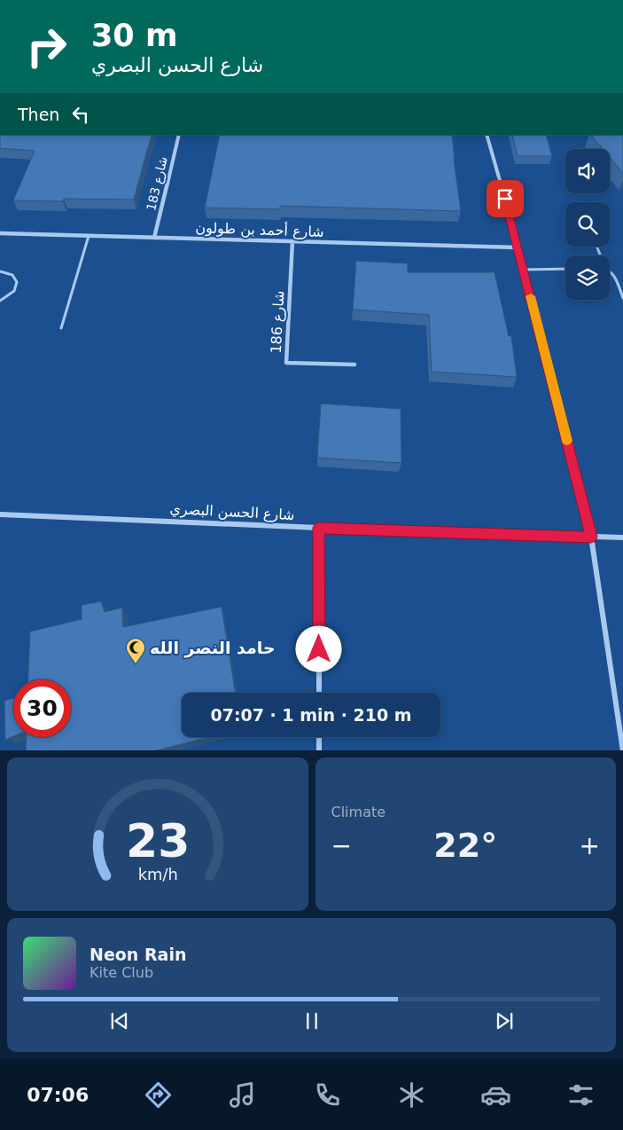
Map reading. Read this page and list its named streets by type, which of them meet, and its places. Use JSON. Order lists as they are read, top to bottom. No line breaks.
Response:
{"streets":{"street":["شارع 183","شارع أحمد بن طولون","شارع 186","شارع الحسن البصري"]},"crossings":[["شارع 183","شارع أحمد بن طولون"],["شارع أحمد بن طولون","شارع 186"]],"places":{"mosque":["حامد النصر الله"]},"page":{"turn":["30 m","شارع الحسن البصري"],"then":"Then","limit":"30","trip":"07:07 · 1 min · 210 m","tile":"Climate","heat":["−","22°","+"],"song":["Neon Rain","Kite Club"],"tabs":"07:06","gauge":["23","km/h"]}}
